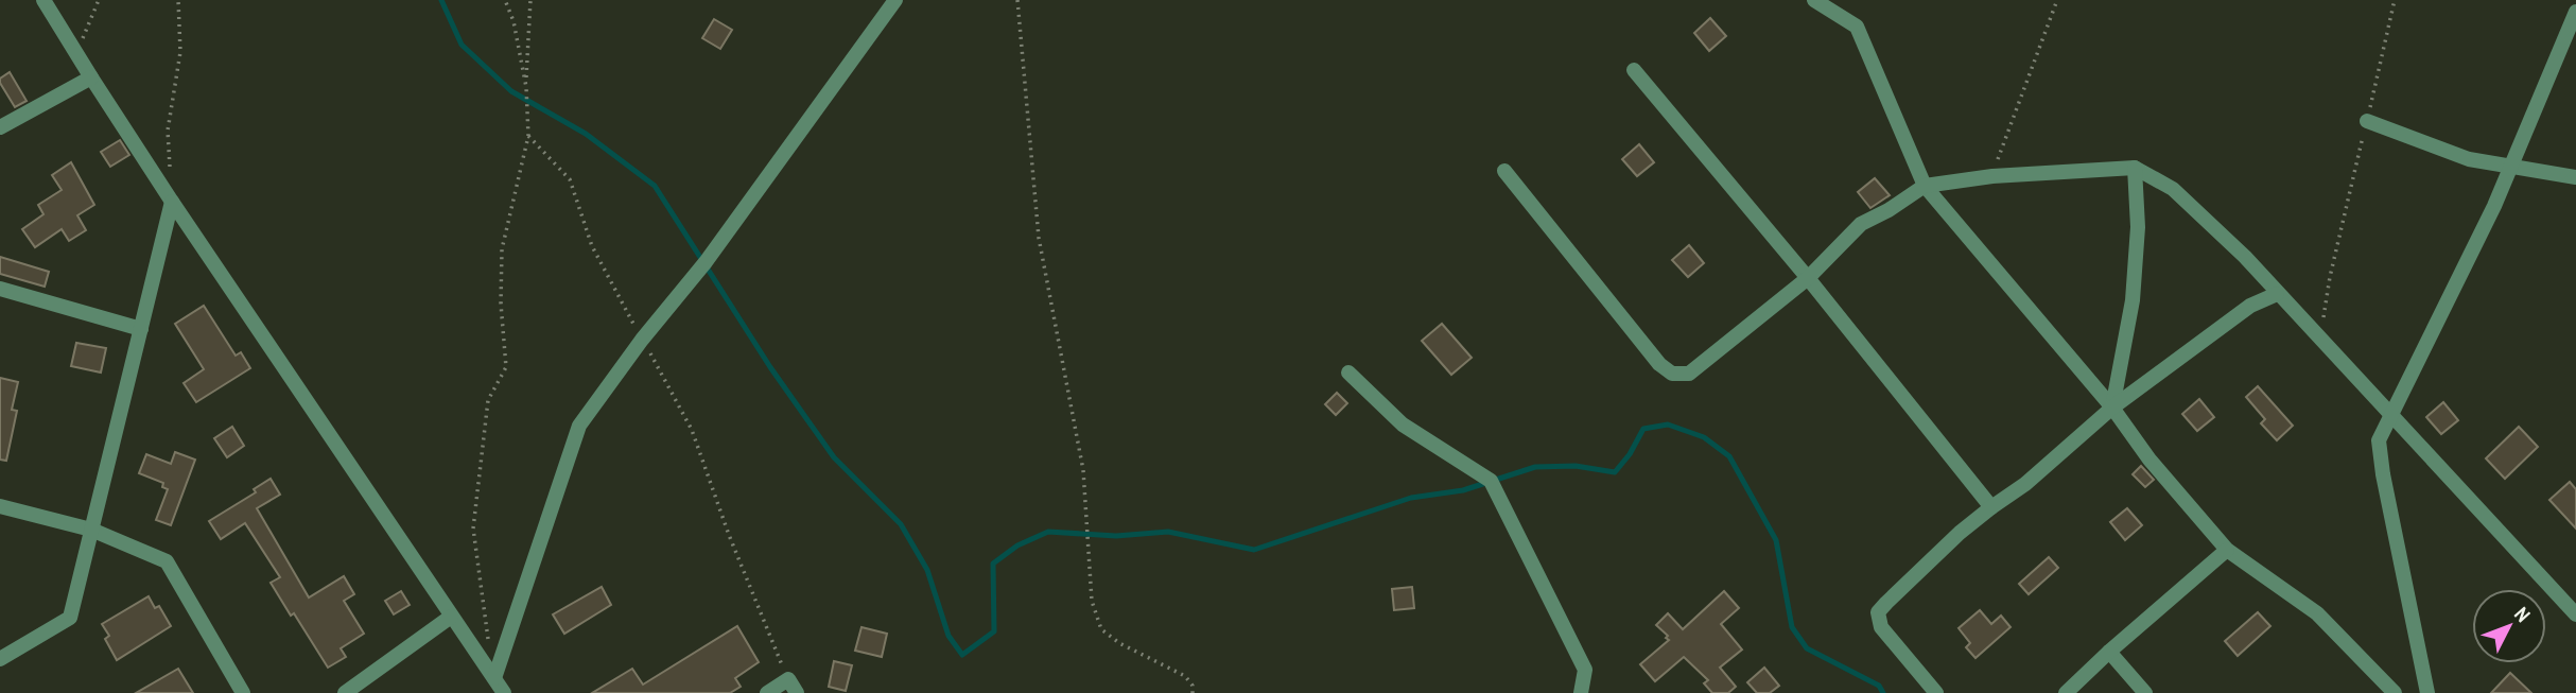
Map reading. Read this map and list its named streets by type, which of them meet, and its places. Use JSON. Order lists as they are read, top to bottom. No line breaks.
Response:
{"north":"top right"}
